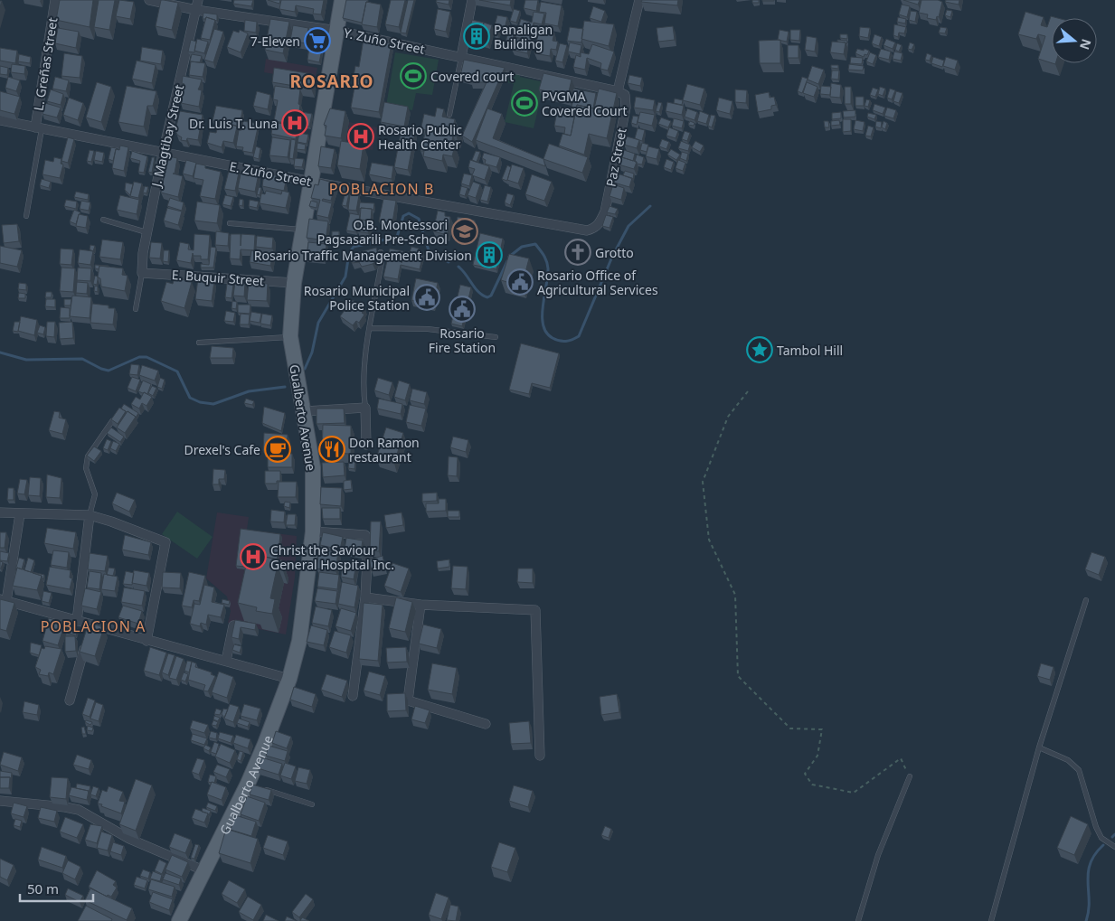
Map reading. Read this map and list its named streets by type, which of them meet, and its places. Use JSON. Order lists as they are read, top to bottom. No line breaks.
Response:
{"streets":{"main road":["Gualberto Avenue"],"street":["Y. Zuño Street","L. Greñas Street","J. Magtibay Street","Paz Street","E. Zuño Street","E. Buquir Street"]},"crossings":[["Y. Zuño Street","J. Magtibay Street"],["Y. Zuño Street","Paz Street"],["Y. Zuño Street","Gualberto Avenue"],["L. Greñas Street","E. Zuño Street"],["J. Magtibay Street","E. Zuño Street"],["J. Magtibay Street","E. Buquir Street"],["Paz Street","E. Zuño Street"],["E. Zuño Street","Gualberto Avenue"],["E. Buquir Street","Gualberto Avenue"]],"districts":["ROSARIO","POBLACION B","POBLACION A"],"places":{"building":["Panaligan Building","Rosario Traffic Management Division"],"supermarket":["7-Eleven"],"sports":["Covered court","PVGMA Covered Court"],"hospital":["Dr. Luis T. Luna","Rosario Public Health Center","Christ the Saviour General Hospital Inc."],"school or university":["O.B. Montessori Pagsasarili Pre-School"],"church":["Grotto"],"public building":["Rosario Office of Agricultural Services","Rosario Municipal Police Station","Rosario Fire Station"],"place":["Tambol Hill"],"cafe":["Drexel's Cafe"],"restaurant":["Don Ramon restaurant"]},"scale_bar":"50 m","north":"right"}
